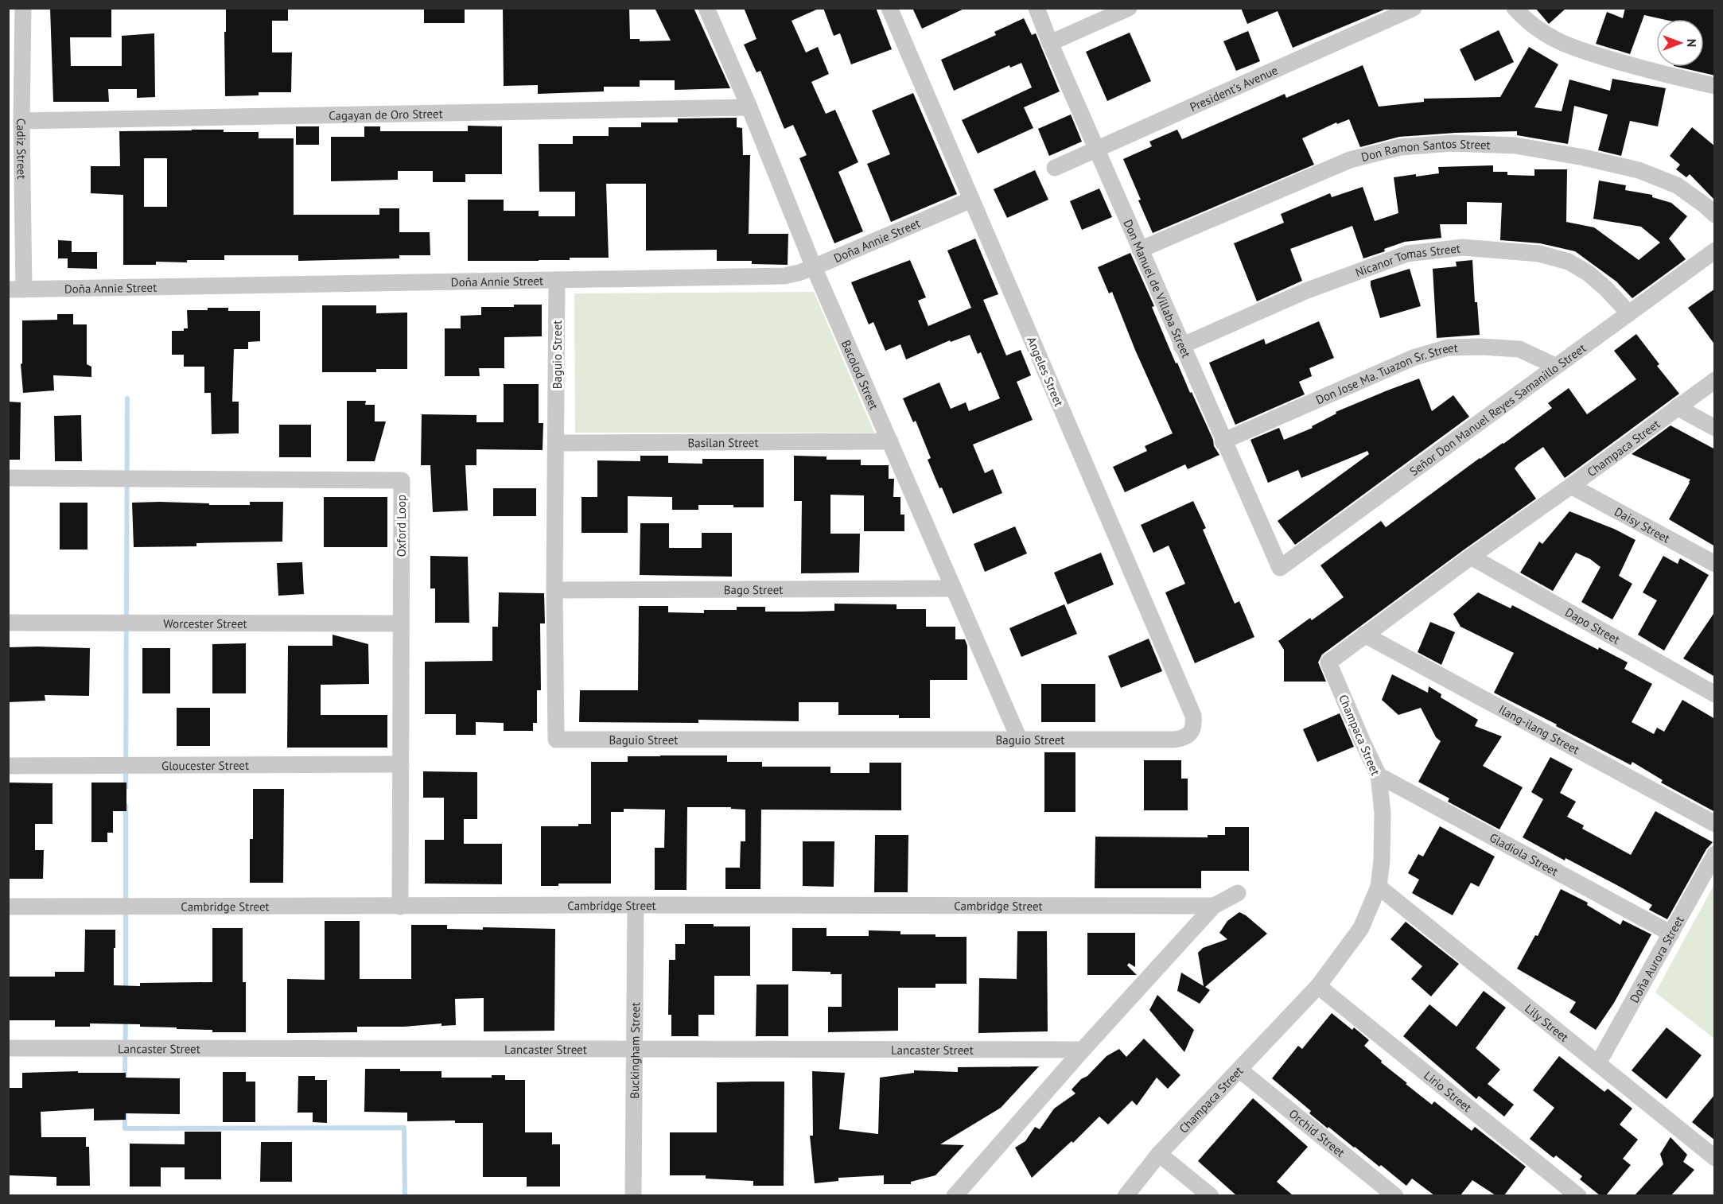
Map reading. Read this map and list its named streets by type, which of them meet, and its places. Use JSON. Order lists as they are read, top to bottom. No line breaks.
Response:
{"streets":{"street":["President's Avenue","Cagayan de Oro Street","Cadiz Street","Don Ramon Santos Street","Doña Annie Street","Nicanor Tomas Street","Don Manuel de Villaba Street","Baguio Street","Angeles Street","Bacolod Street","Don Jose Ma. Tuazon Sr. Street","Señor Don Manuel Reyes Samanillo Street","Basilan Street","Champaca Street","Daisy Street","Oxford Loop","Bago Street","Worcester Street","Dapo Street","Ilang-ilang Street","Gloucester Street","Gladiola Street","Cambridge Street","Doña Aurora Street","Lily Street","Lancaster Street","Buckingham Street","Lirio Street","Orchid Street"]},"crossings":[["President's Avenue","Don Manuel de Villaba Street"],["Cagayan de Oro Street","Cadiz Street"],["Cagayan de Oro Street","Bacolod Street"],["Cadiz Street","Doña Annie Street"],["Don Ramon Santos Street","Don Manuel de Villaba Street"],["Doña Annie Street","Baguio Street"],["Doña Annie Street","Angeles Street"],["Doña Annie Street","Bacolod Street"],["Nicanor Tomas Street","Don Manuel de Villaba Street"],["Nicanor Tomas Street","Señor Don Manuel Reyes Samanillo Street"],["Don Manuel de Villaba Street","Don Jose Ma. Tuazon Sr. Street"],["Don Manuel de Villaba Street","Señor Don Manuel Reyes Samanillo Street"],["Baguio Street","Angeles Street"],["Baguio Street","Bacolod Street"],["Baguio Street","Basilan Street"],["Baguio Street","Bago Street"],["Bacolod Street","Basilan Street"],["Bacolod Street","Bago Street"],["Don Jose Ma. Tuazon Sr. Street","Señor Don Manuel Reyes Samanillo Street"],["Champaca Street","Daisy Street"],["Champaca Street","Dapo Street"],["Champaca Street","Ilang-ilang Street"],["Champaca Street","Gladiola Street"],["Champaca Street","Lily Street"],["Champaca Street","Lirio Street"],["Champaca Street","Orchid Street"],["Oxford Loop","Worcester Street"],["Oxford Loop","Gloucester Street"],["Oxford Loop","Cambridge Street"],["Gladiola Street","Doña Aurora Street"],["Cambridge Street","Lancaster Street"],["Cambridge Street","Buckingham Street"],["Doña Aurora Street","Lily Street"],["Lancaster Street","Buckingham Street"]],"north":"right"}
